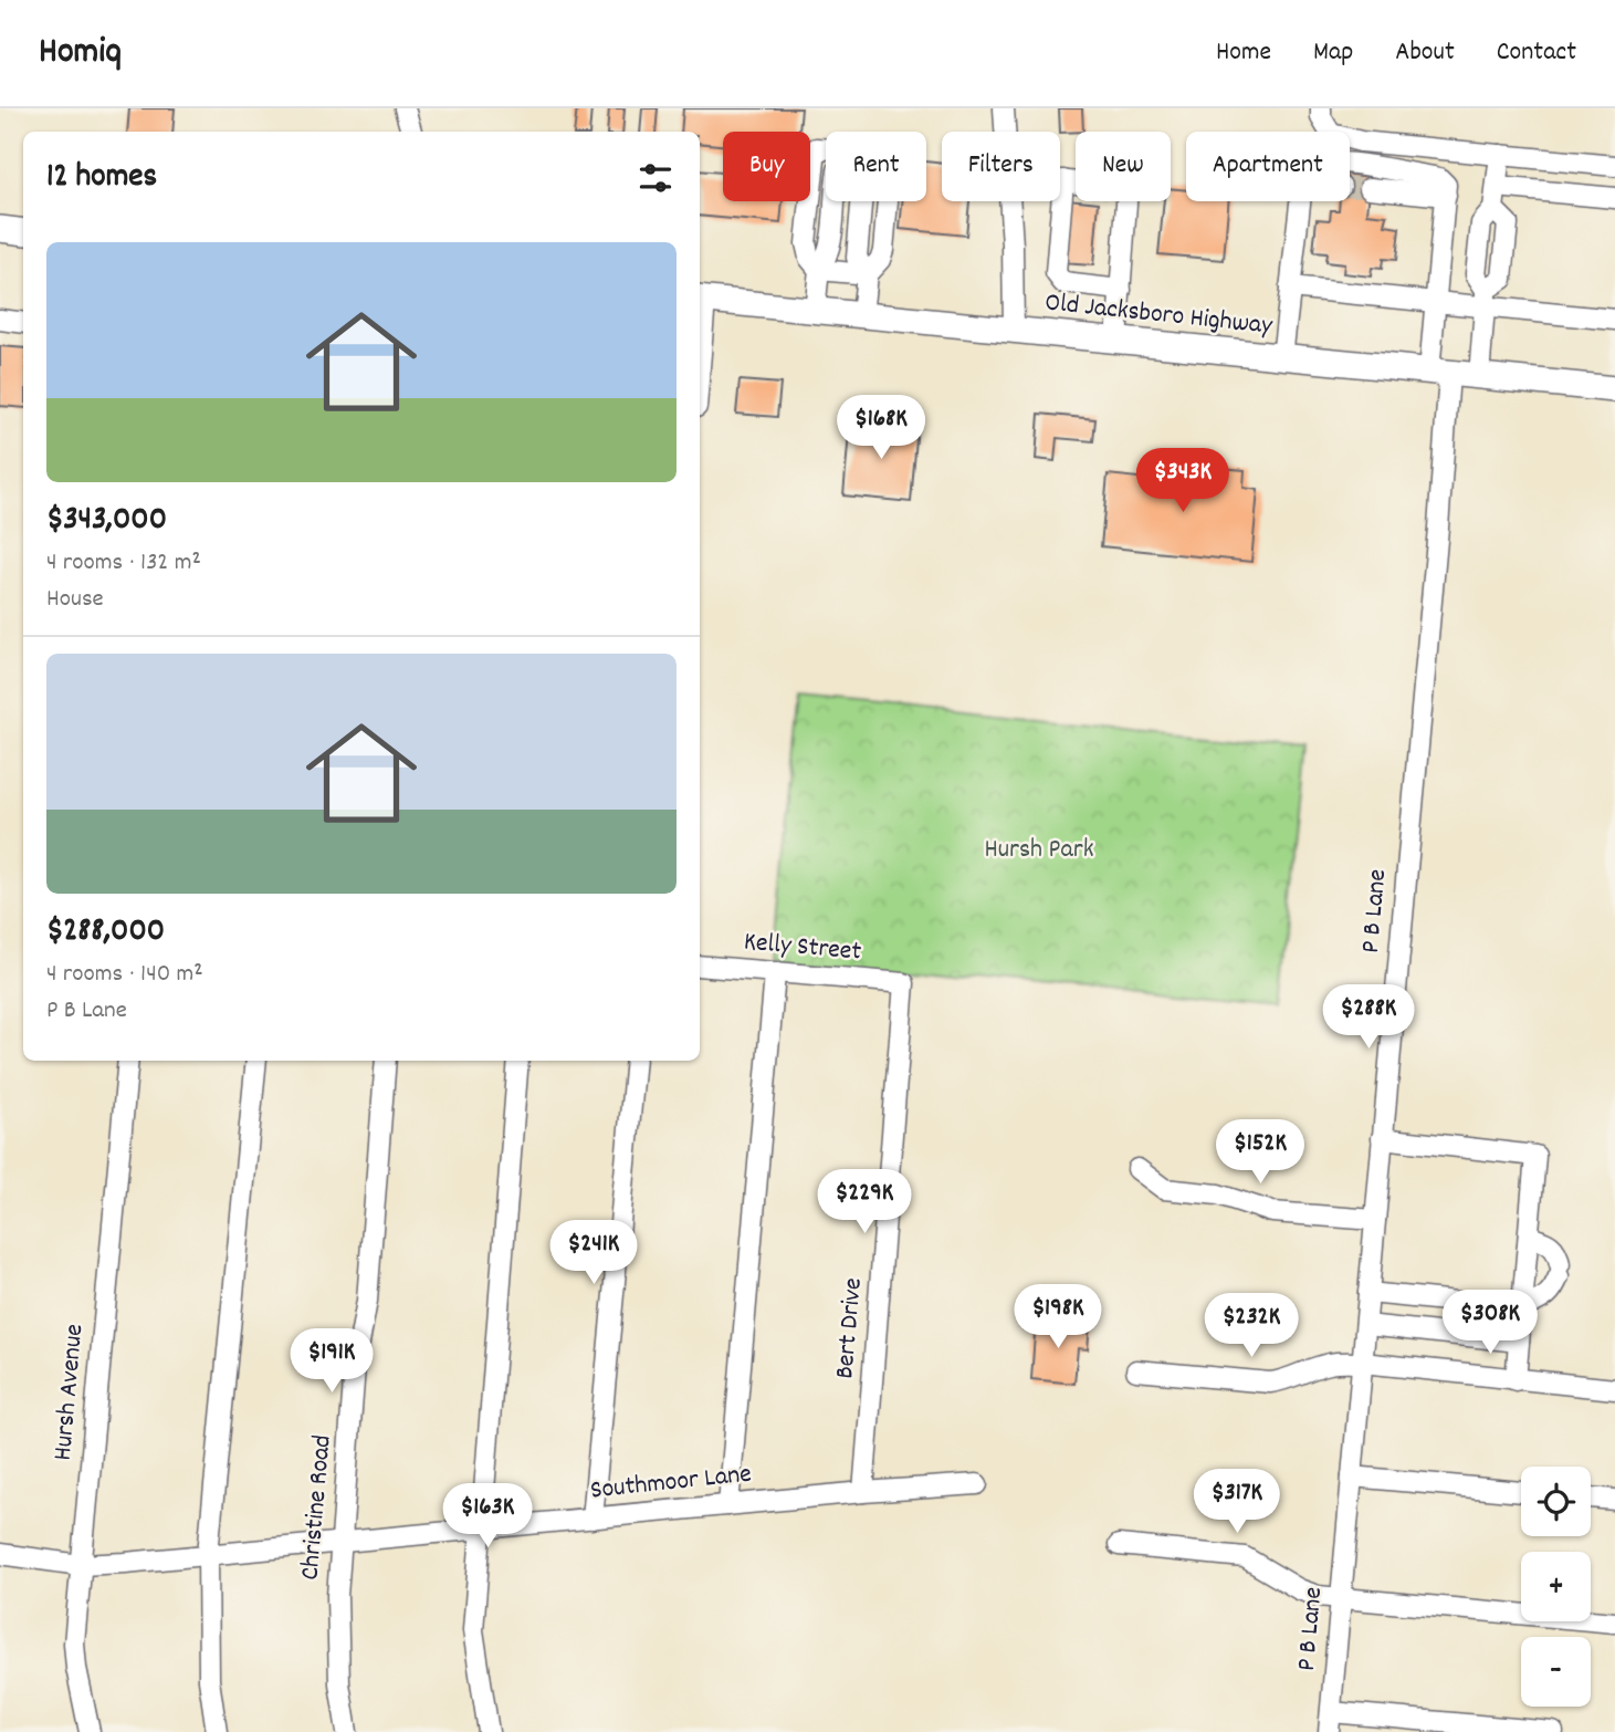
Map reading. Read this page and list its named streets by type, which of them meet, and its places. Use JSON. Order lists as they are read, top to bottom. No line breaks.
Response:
{"streets":{"main road":["Old Jacksboro Highway"],"street":["P B Lane","Kelly Street","Bert Drive","Hursh Avenue","Southmoor Lane","Christine Road"]},"crossings":[["Old Jacksboro Highway","P B Lane"],["Kelly Street","Bert Drive"],["Bert Drive","Southmoor Lane"],["Hursh Avenue","Southmoor Lane"],["Southmoor Lane","Christine Road"]],"parks":["Hursh Park"],"page":{"header":"Homiq","nav":["Home","Map","About","Contact"],"chip":["Buy","Rent","Filters","New","Apartment"],"heading":"12 homes","list":[{"name":"$343,000","note":"4 rooms · 132 m² · House"},{"name":"$288,000","note":"4 rooms · 140 m² · P B Lane"}],"price":["$168K","$343K","$288K","$152K","$229K","$241K","$198K","$308K","$232K","$191K","$317K","$163K"],"map_buttons":["+","−"]}}
